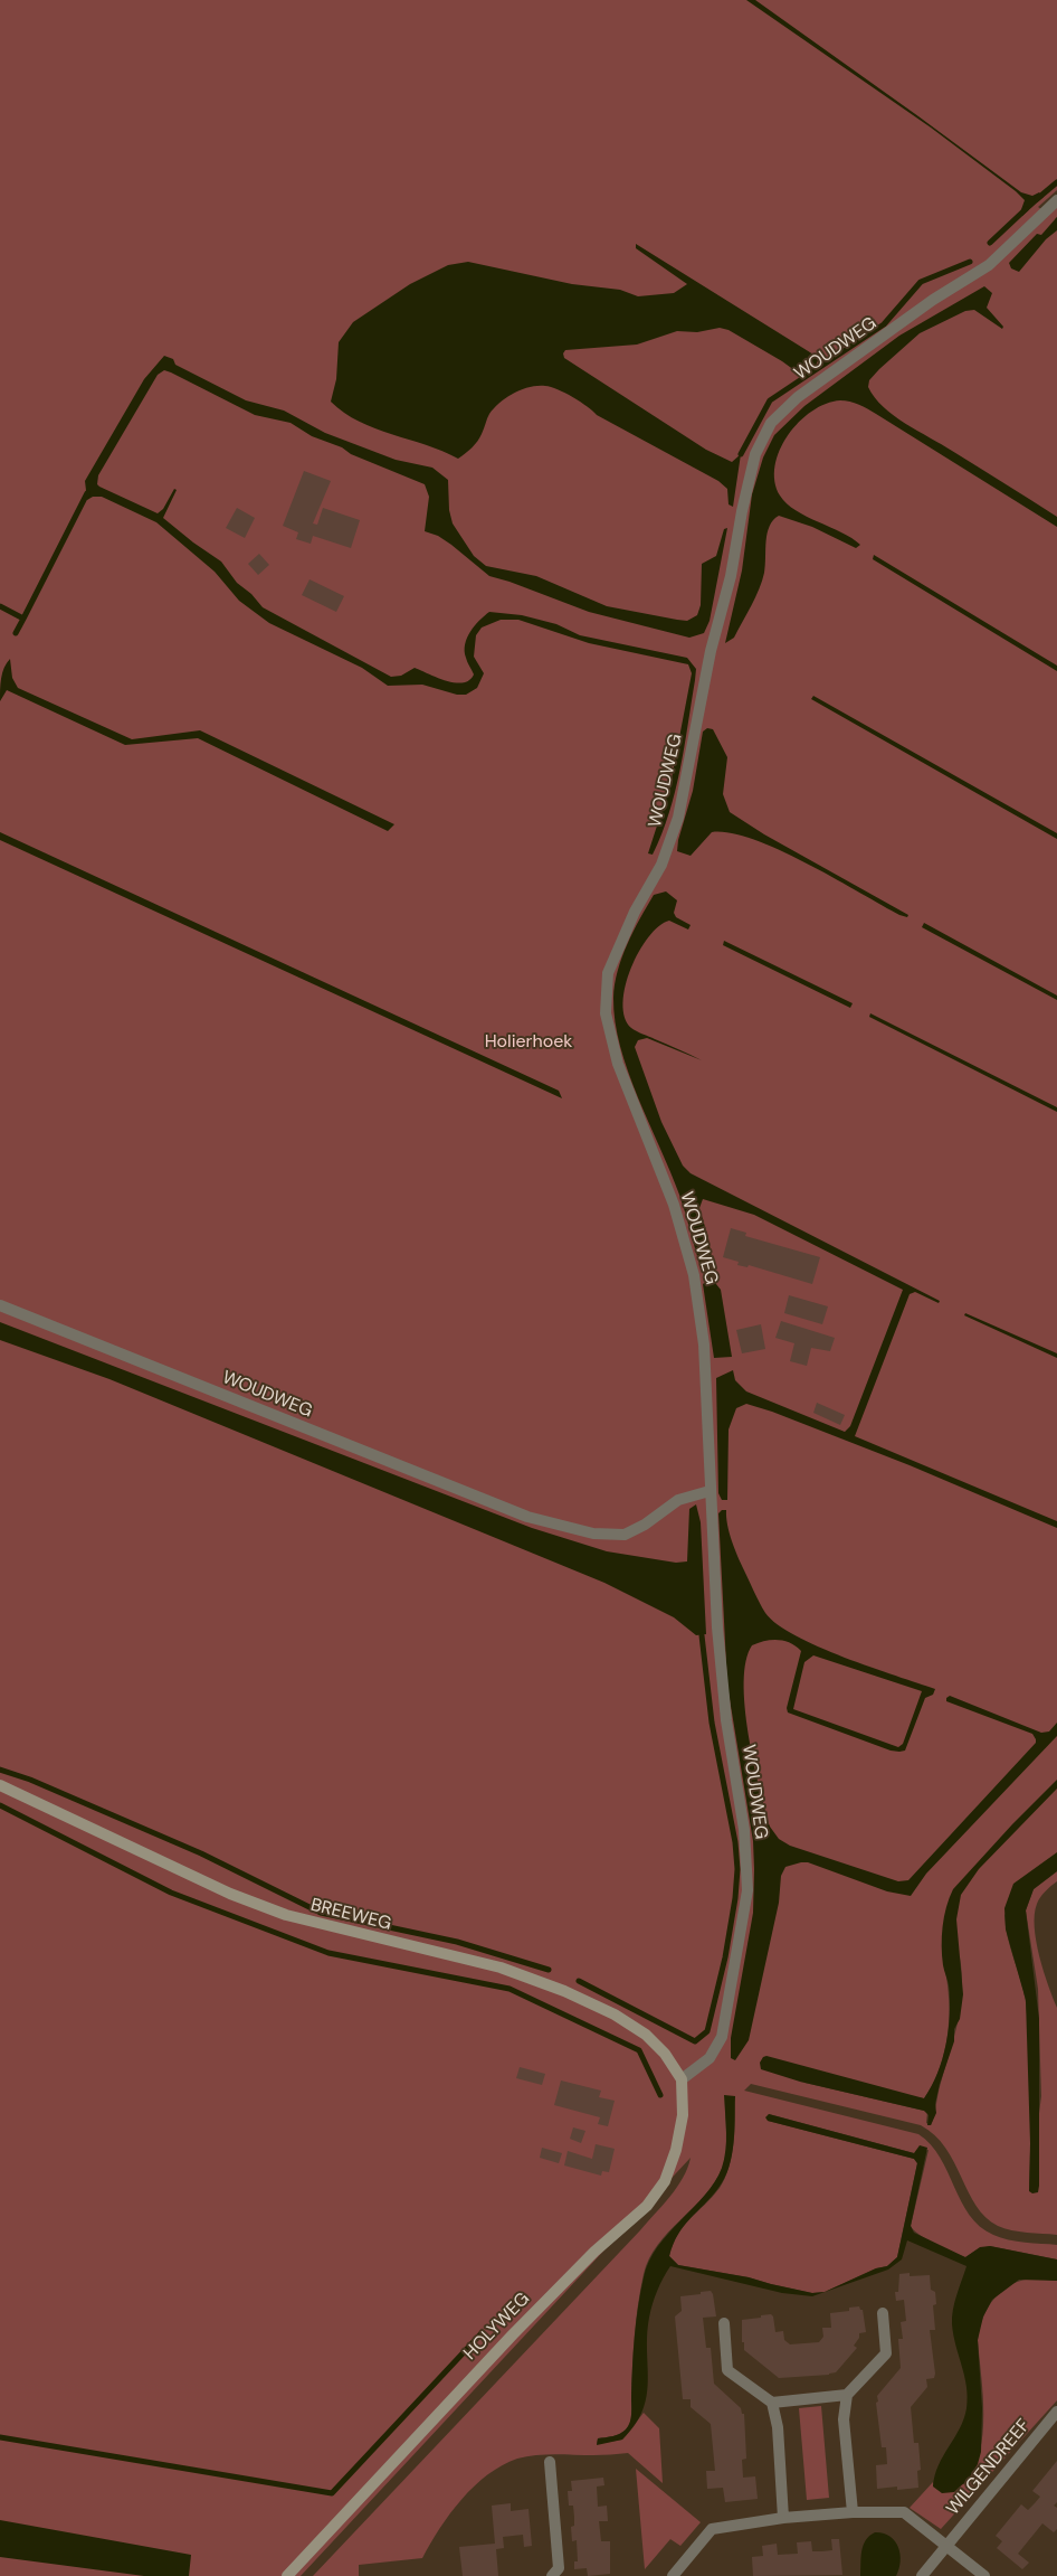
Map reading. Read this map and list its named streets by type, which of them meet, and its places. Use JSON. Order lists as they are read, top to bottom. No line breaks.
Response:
{"streets":{"street":["WOUDWEG","BREEWEG","HOLYWEG","WILGENDREEF"]},"crossings":[["WOUDWEG","BREEWEG"],["WOUDWEG","HOLYWEG"],["BREEWEG","HOLYWEG"]],"parks":["Holierhoek"]}
